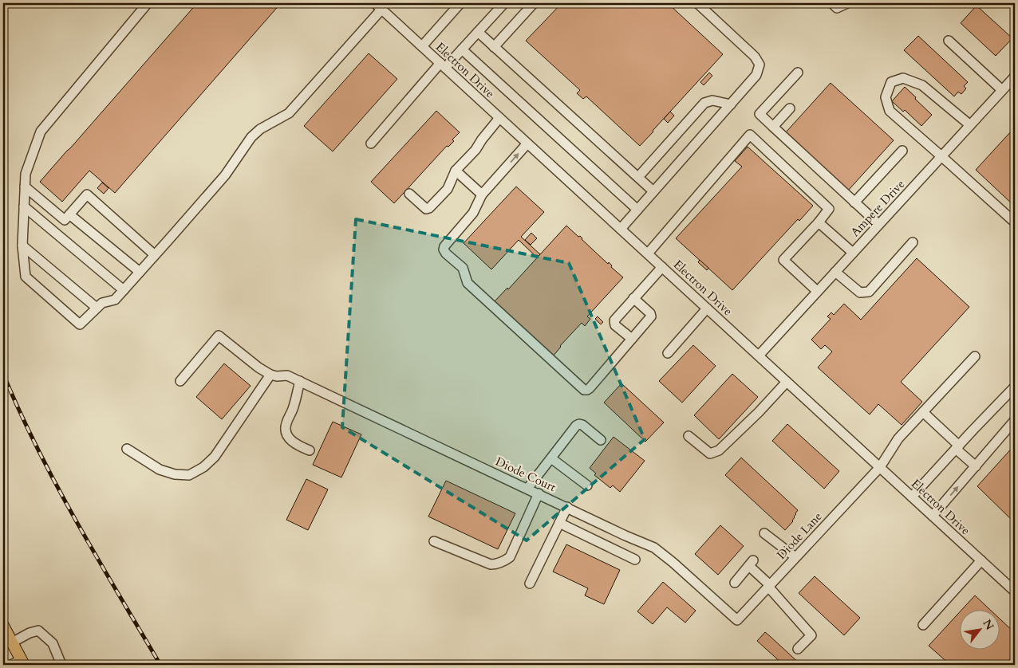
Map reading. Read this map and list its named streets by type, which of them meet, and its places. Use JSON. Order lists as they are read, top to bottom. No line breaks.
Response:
{"streets":{"street":["Electron Drive","Ampere Drive","Diode Court","Diode Lane"]},"crossings":[["Electron Drive","Ampere Drive"],["Electron Drive","Diode Lane"],["Diode Court","Diode Lane"]],"north":"top right"}
